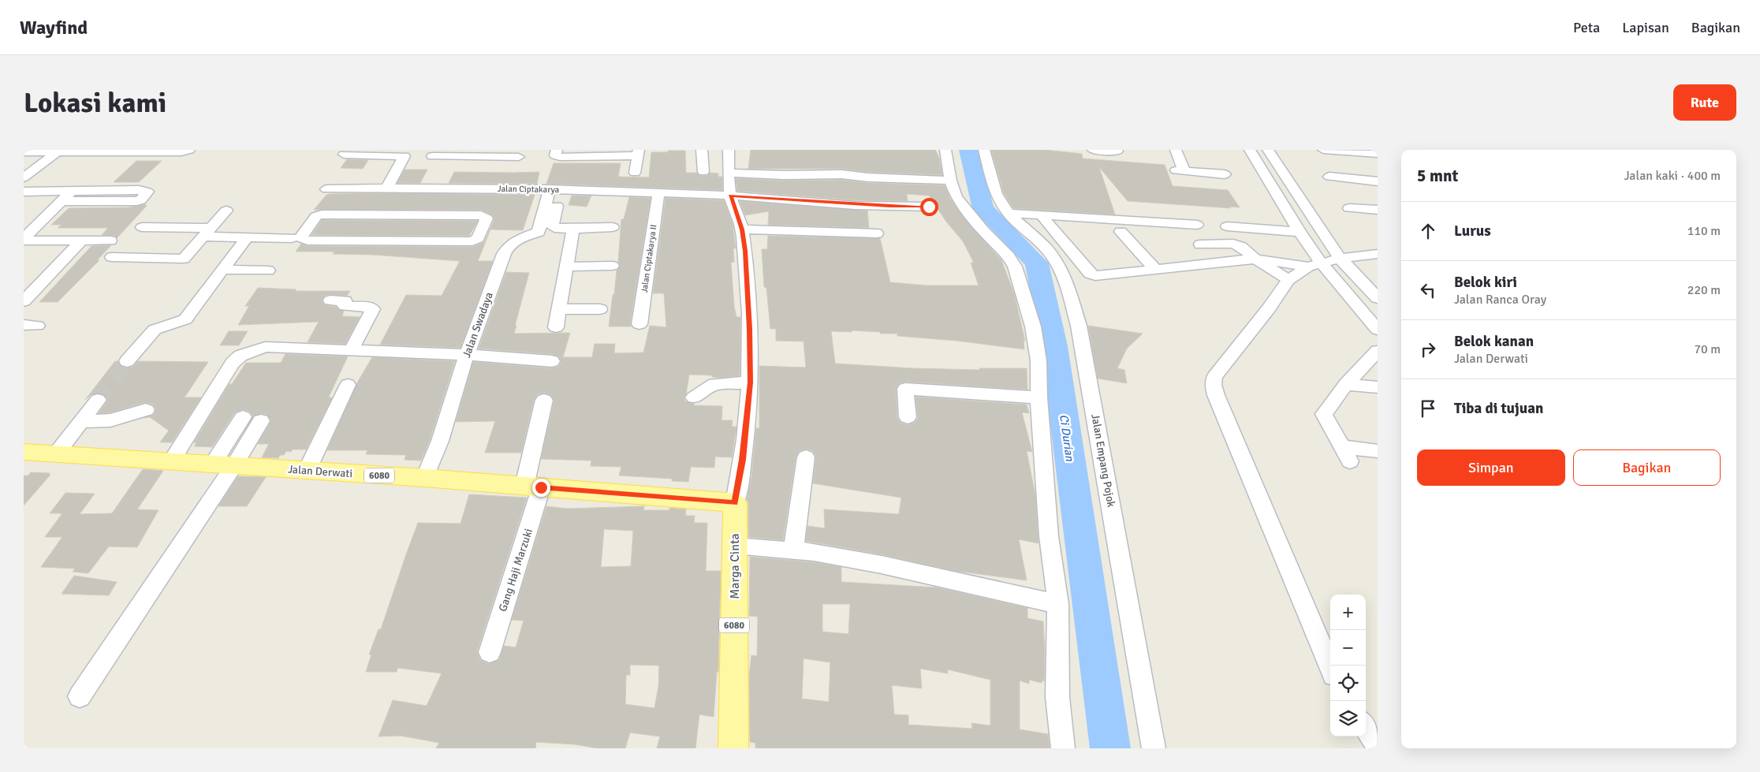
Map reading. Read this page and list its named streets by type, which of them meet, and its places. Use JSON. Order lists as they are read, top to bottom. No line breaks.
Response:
{"streets":{"main road":["Jalan Derwati","6080","Marga Cinta"],"street":["Jalan Ciptakarya","Jalan Ciptakarya II","Jalan Swadaya","Jalan Empang Pojok","Gang Haji Marzuki"]},"crossings":[["Jalan Ciptakarya","Jalan Ciptakarya II"],["Jalan Ciptakarya","Jalan Swadaya"],["Jalan Swadaya","Jalan Derwati"],["Jalan Derwati","Marga Cinta"],["Jalan Derwati","Gang Haji Marzuki"]],"water":["Ci Durian"],"page":{"header":"Wayfind","nav":["Peta","Lapisan","Bagikan"],"buttons":["Rute",["Simpan","Bagikan"]],"title":"Lokasi kami","heading":["5 mnt","Jalan kaki · 400 m"],"list":[["Lurus","110 m"],["Belok kiri","Jalan Ranca Oray","220 m"],["Belok kanan","Jalan Derwati","70 m"],"Tiba di tujuan"],"map_buttons":["+","−"]}}
